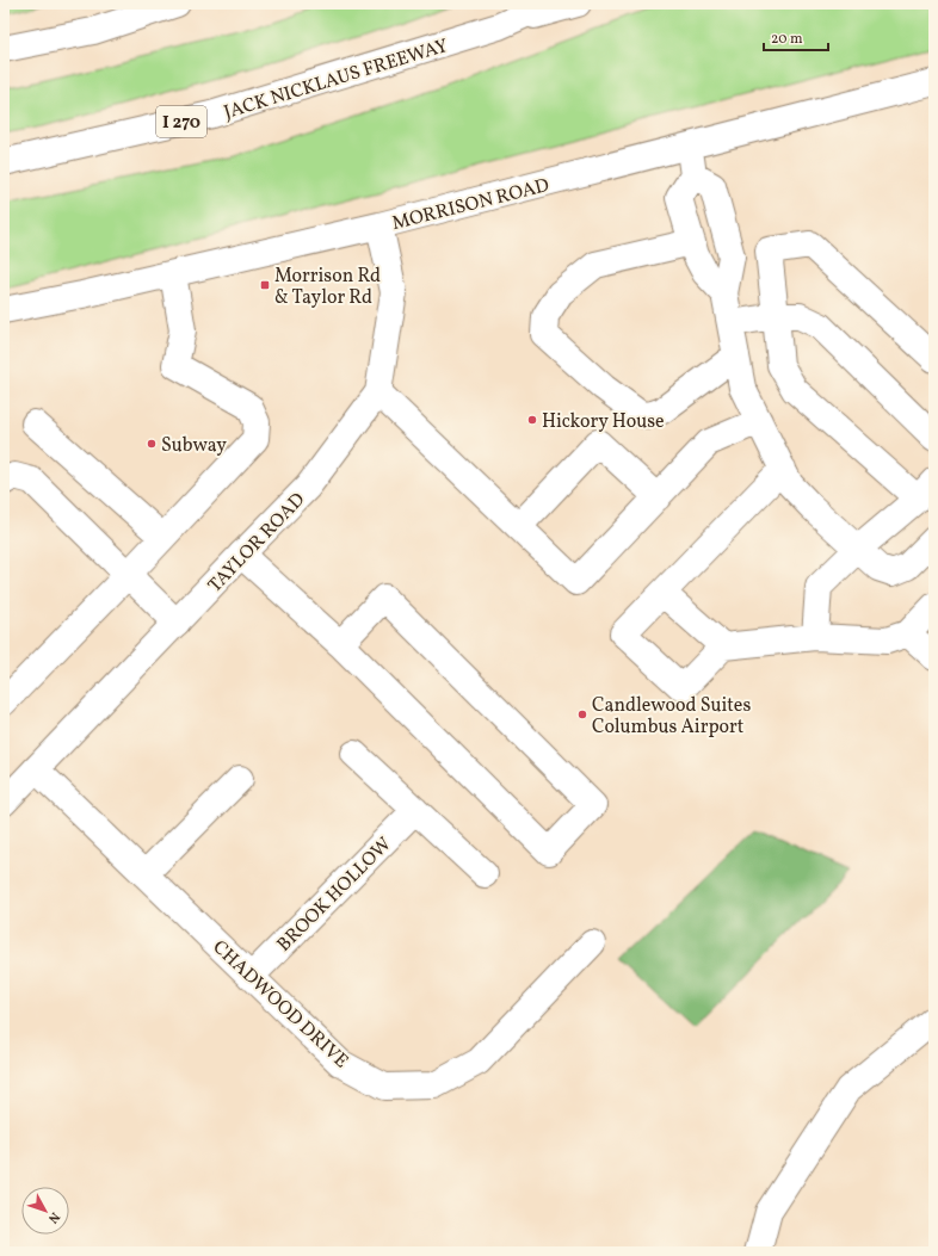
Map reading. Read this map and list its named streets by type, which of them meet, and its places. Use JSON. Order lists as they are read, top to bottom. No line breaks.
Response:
{"streets":{"main road":["JACK NICKLAUS FREEWAY","I 270","MORRISON ROAD","TAYLOR ROAD","BROOK HOLLOW","CHADWOOD DRIVE"]},"crossings":[["MORRISON ROAD","TAYLOR ROAD"],["TAYLOR ROAD","CHADWOOD DRIVE"],["BROOK HOLLOW","CHADWOOD DRIVE"]],"places":{"transit":["Morrison Rd & Taylor Rd"],"other":["Hickory House","Subway","Candlewood Suites Columbus Airport"]},"scale_bar":"20 m","north":"bottom right"}
